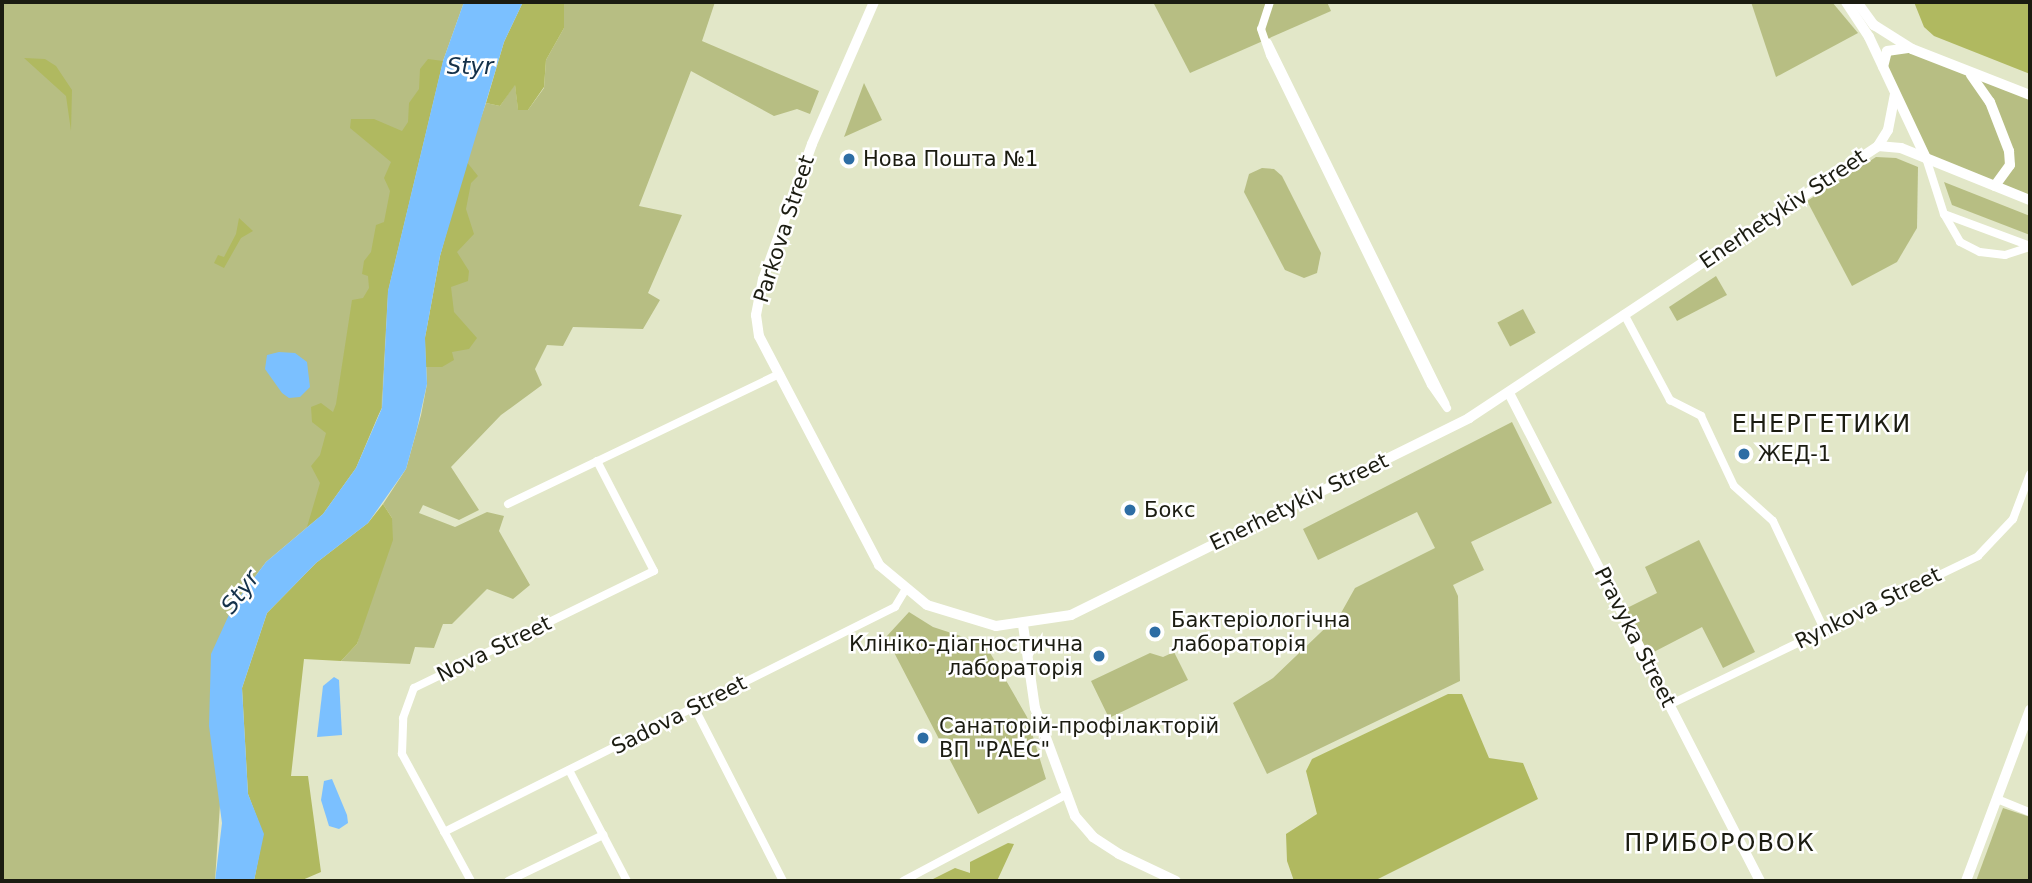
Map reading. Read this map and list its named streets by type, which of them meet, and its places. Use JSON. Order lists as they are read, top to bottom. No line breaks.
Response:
{"streets":{"street":["Enerhetykiv Street","Parkova Street","Rynkova Street","Pravyka Street","Nova Street","Sadova Street"]},"crossings":[["Enerhetykiv Street","Parkova Street"],["Enerhetykiv Street","Pravyka Street"],["Enerhetykiv Street","Sadova Street"],["Rynkova Street","Pravyka Street"],["Nova Street","Sadova Street"]],"districts":["ЕНЕРГЕТИКИ","ПРИБОРОВОК"],"water":["Styr"],"places":["Нова Пошта №1","ЖЕД-1","Бокс","Бактеріологічна лабораторія","Клініко-діагностична лабораторія","Санаторій-профілакторій ВП \"РАЕС\""]}
